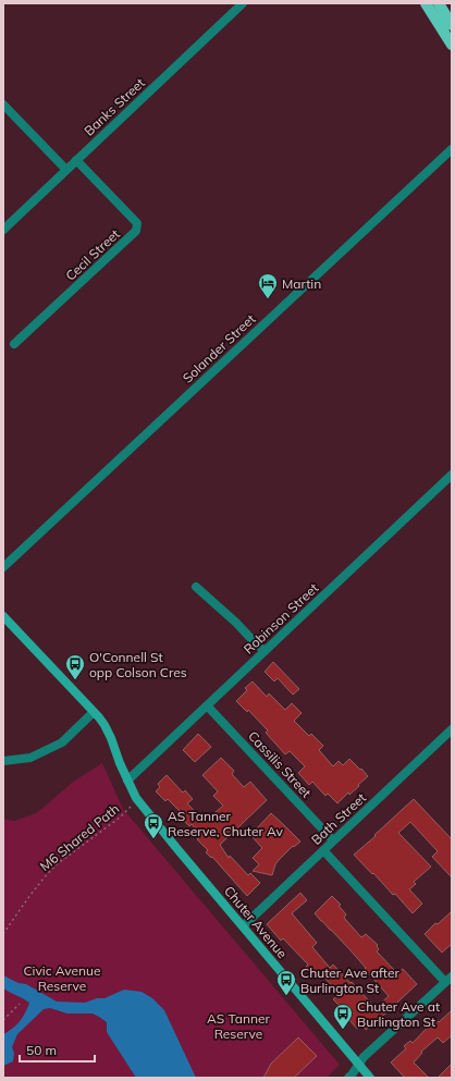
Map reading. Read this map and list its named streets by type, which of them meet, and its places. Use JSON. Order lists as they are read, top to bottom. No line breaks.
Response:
{"streets":{"main road":["Chuter Avenue"],"street":["Banks Street","Cecil Street","Solander Street","Robinson Street","Cassilis Street","Bath Street"],"path":["M6 Shared Path"]},"crossings":[["Banks Street","Cecil Street"],["Robinson Street","Cassilis Street"],["Robinson Street","Chuter Avenue"],["Cassilis Street","Bath Street"],["Bath Street","Chuter Avenue"],["M6 Shared Path","Chuter Avenue"]],"parks":["Civic Avenue Reserve","AS Tanner Reserve"],"places":{"hotel":["Martin"],"bus stop":["O'Connell St opp Colson Cres","AS Tanner Reserve, Chuter Av","Chuter Ave after Burlington St","Chuter Ave at Burlington St"]},"scale_bar":"50 m"}
